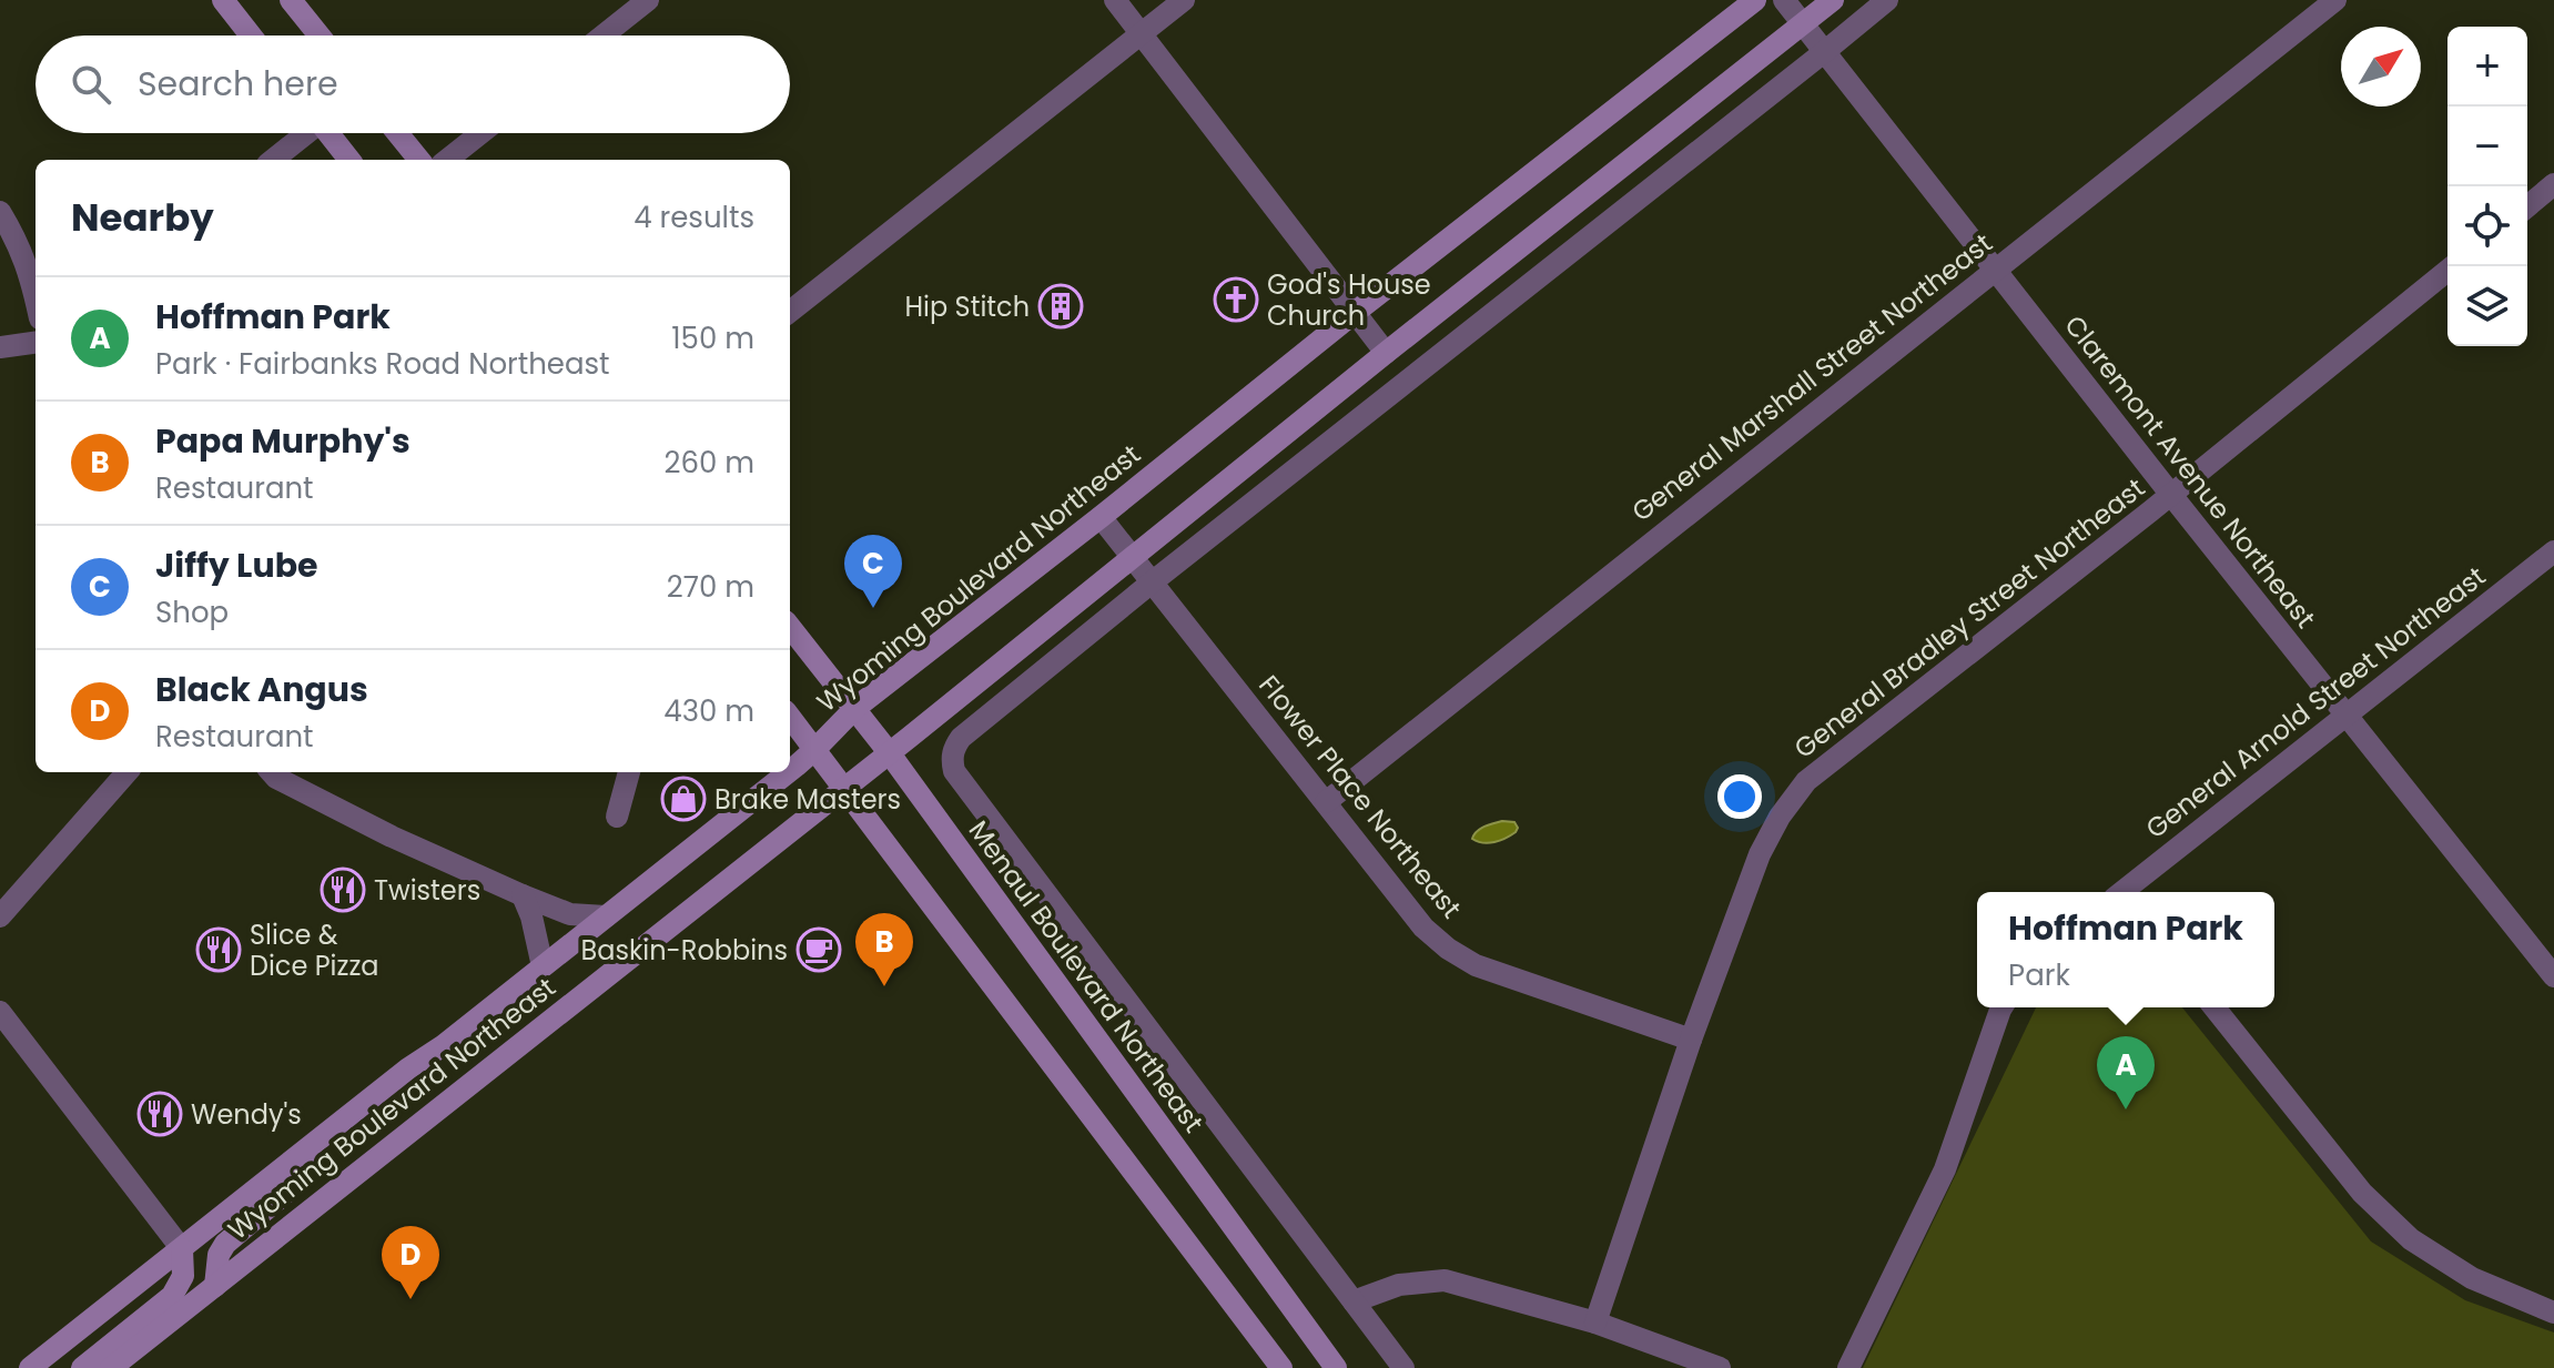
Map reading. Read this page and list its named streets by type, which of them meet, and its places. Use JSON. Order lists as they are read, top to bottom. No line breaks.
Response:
{"streets":{"main road":["Wyoming Boulevard Northeast","Menaul Boulevard Northeast"],"street":["General Marshall Street Northeast","Claremont Avenue Northeast","General Bradley Street Northeast","General Arnold Street Northeast","Flower Place Northeast"]},"crossings":[["General Marshall Street Northeast","Claremont Avenue Northeast"],["General Marshall Street Northeast","Flower Place Northeast"],["Claremont Avenue Northeast","Wyoming Boulevard Northeast"],["Claremont Avenue Northeast","General Bradley Street Northeast"],["Claremont Avenue Northeast","General Arnold Street Northeast"],["Wyoming Boulevard Northeast","Flower Place Northeast"],["Wyoming Boulevard Northeast","Menaul Boulevard Northeast"],["General Bradley Street Northeast","Flower Place Northeast"]],"places":{"church":["God's House Church"],"building":["Hip Stitch"],"shop":["Brake Masters"],"restaurant":["Twisters","Slice & Dice Pizza","Wendy's"],"cafe":["Baskin-Robbins"]},"north":"top right","page":{"map_buttons":["+","−"],"search":"Search here","heading":["Nearby","4 results"],"list":[{"mark":"A","name":"Hoffman Park","note":"Park · Fairbanks Road Northeast","value":"150 m"},{"mark":"B","name":"Papa Murphy's","note":"Restaurant","value":"260 m"},{"mark":"C","name":"Jiffy Lube","note":"Shop","value":"270 m"},{"mark":"D","name":"Black Angus","note":"Restaurant","value":"430 m"}],"pins":["C","B","A","D"],"popup":["Hoffman Park","Park"]}}
